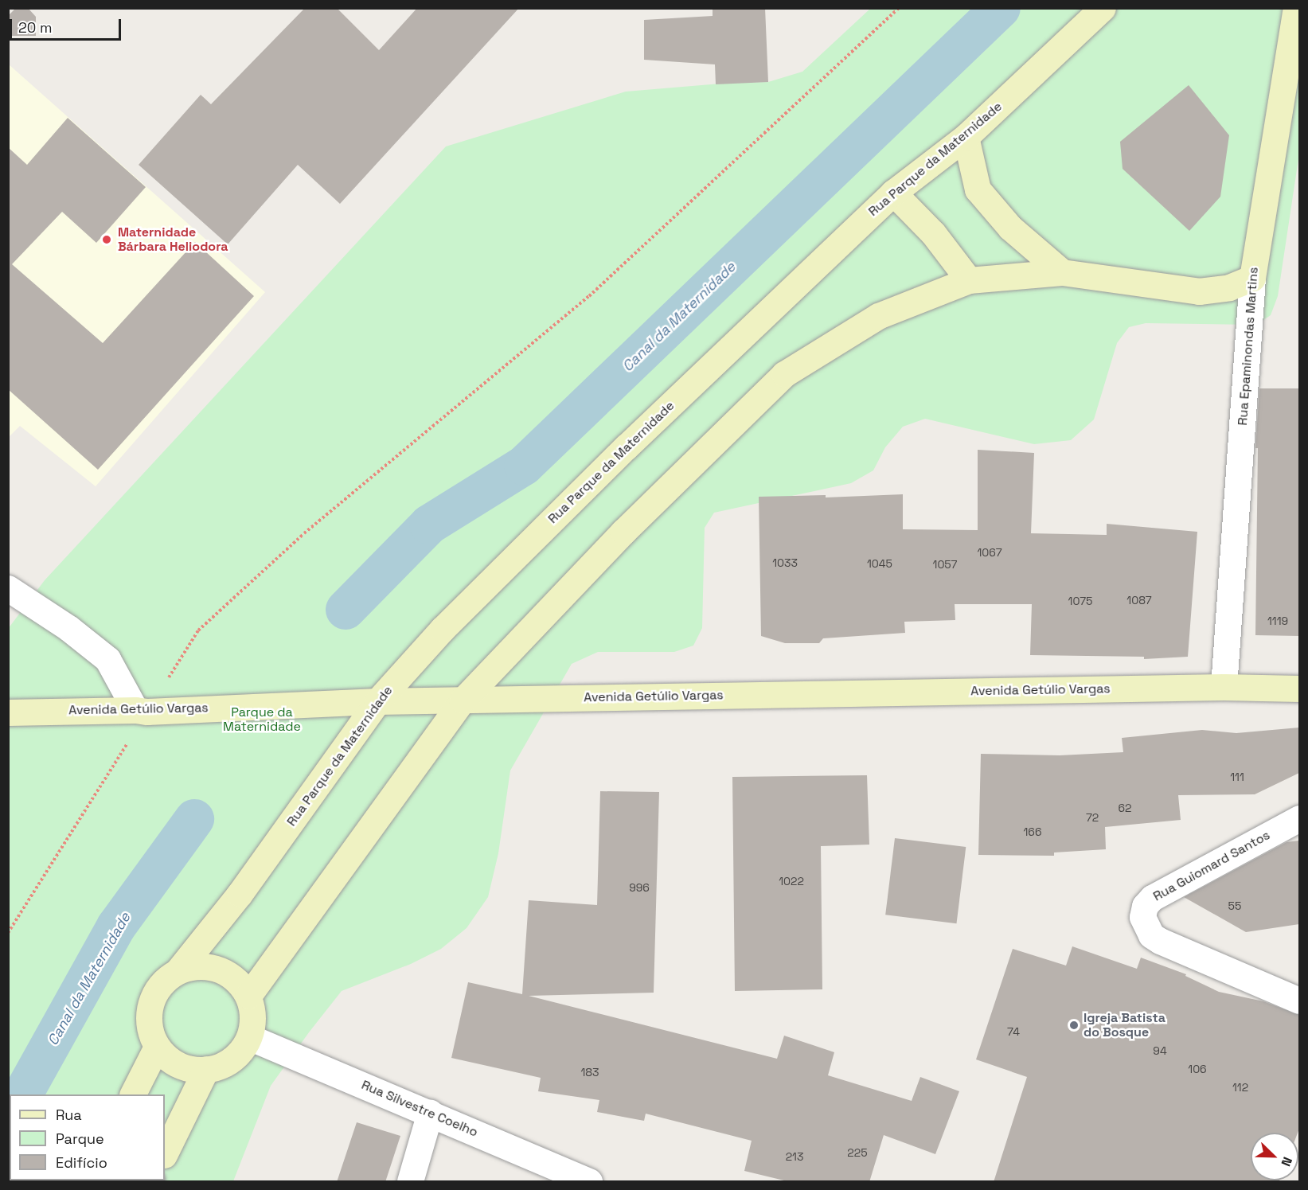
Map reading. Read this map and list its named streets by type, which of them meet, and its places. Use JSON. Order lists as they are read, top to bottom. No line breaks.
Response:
{"streets":{"street":["Rua Parque da Maternidade","Rua Epaminondas Martins","Avenida Getúlio Vargas","Rua Guiomard Santos","Rua Silvestre Coelho"]},"crossings":[["Rua Parque da Maternidade","Avenida Getúlio Vargas"],["Rua Parque da Maternidade","Rua Silvestre Coelho"],["Rua Epaminondas Martins","Avenida Getúlio Vargas"]],"water":["Canal da Maternidade"],"parks":["Parque da Maternidade"],"places":["Maternidade Bárbara Heliodora","Igreja Batista do Bosque"],"house_numbers":["1067","1033","1045","1057","1087","1075","1119","111","62","72","166","1022","996","55","74","94","106","183","112","225","213"],"legend":["Rua","Parque","Edifício"],"scale_bar":"20 m","north":"bottom right"}
